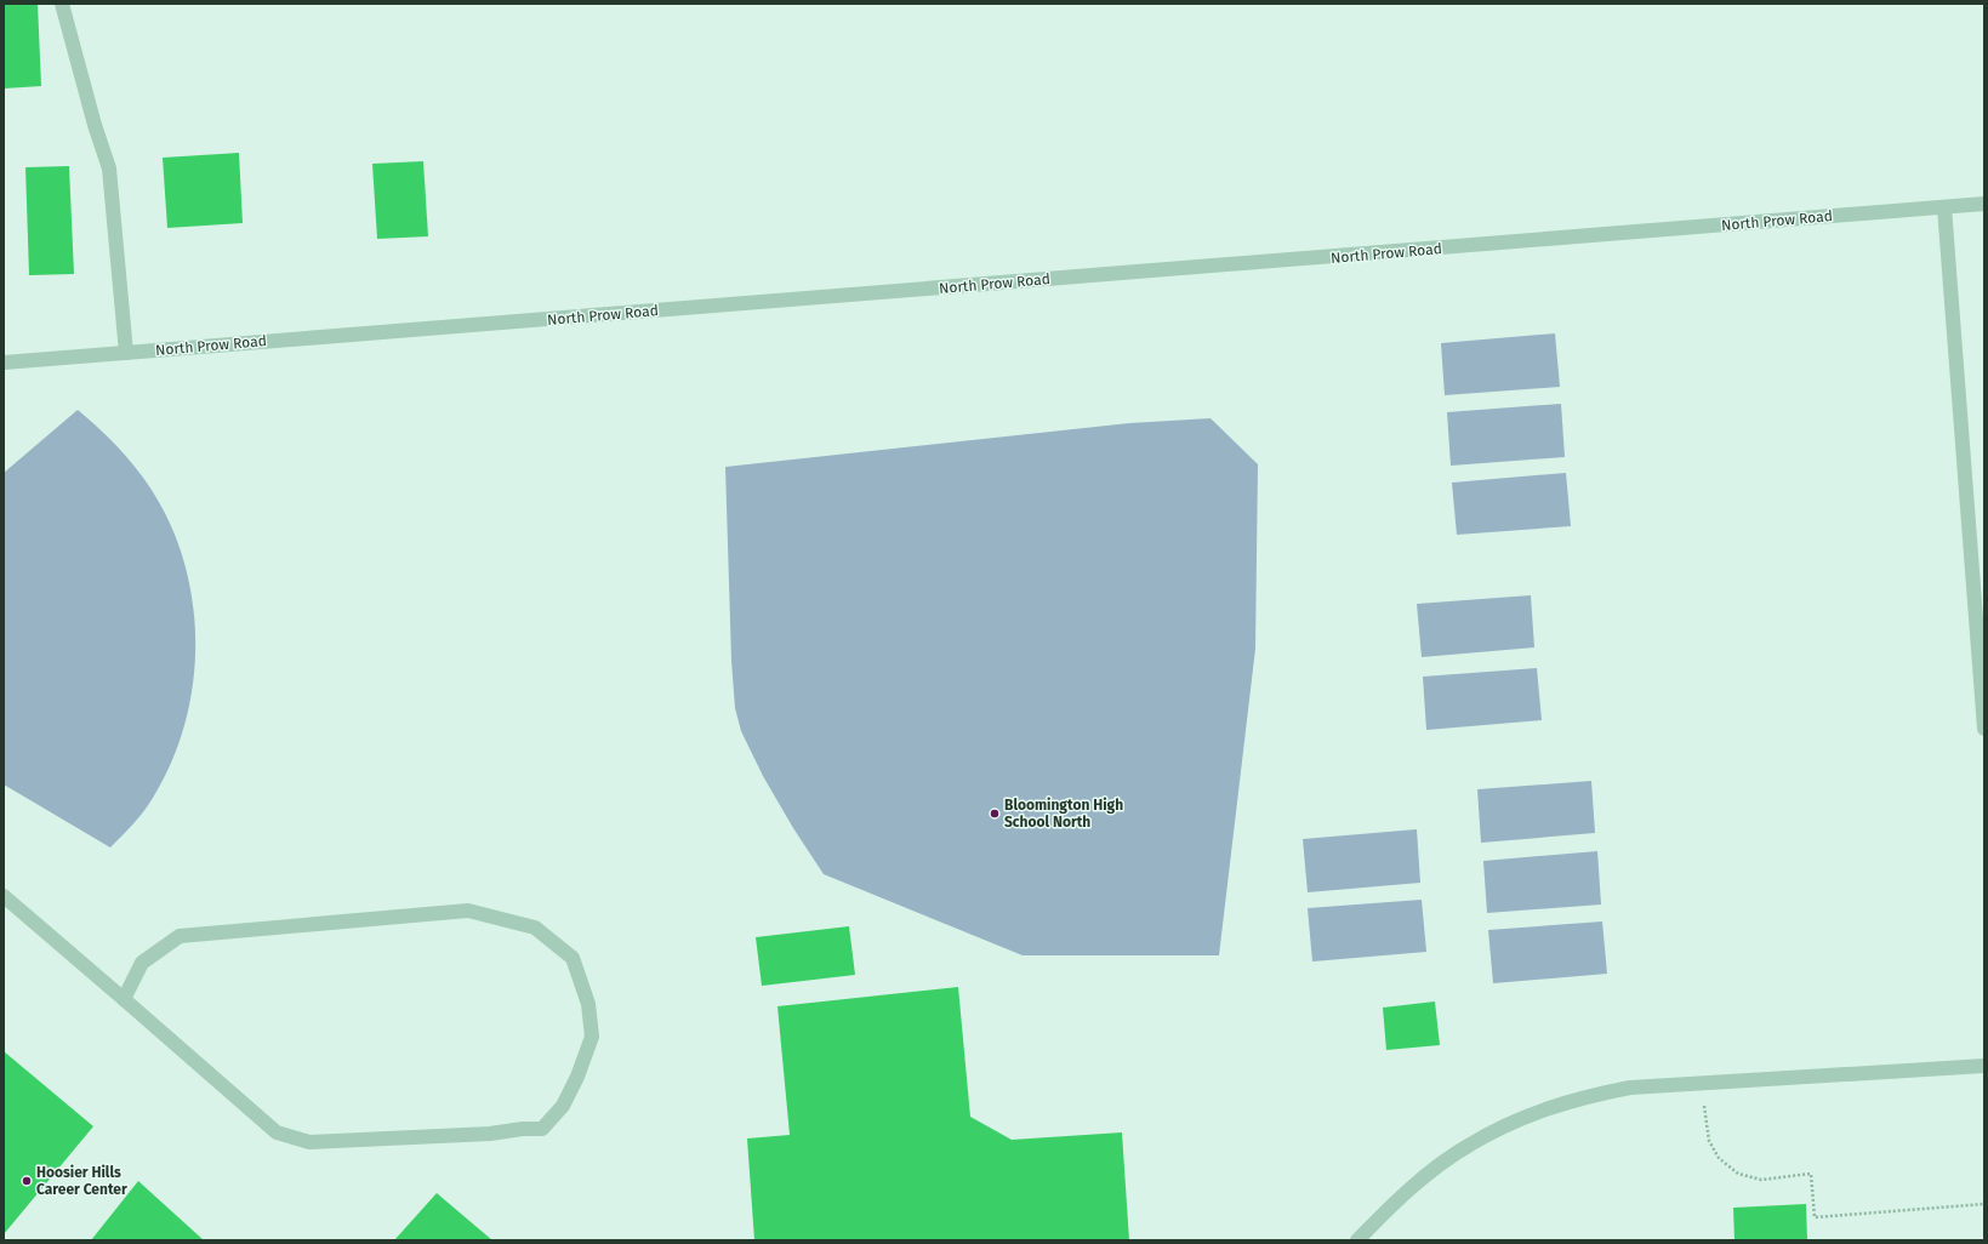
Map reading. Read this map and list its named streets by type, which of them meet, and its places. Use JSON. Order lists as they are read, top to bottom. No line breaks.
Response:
{"streets":{"street":["North Prow Road"]},"places":["Bloomington High School North","Hoosier Hills Career Center"]}
